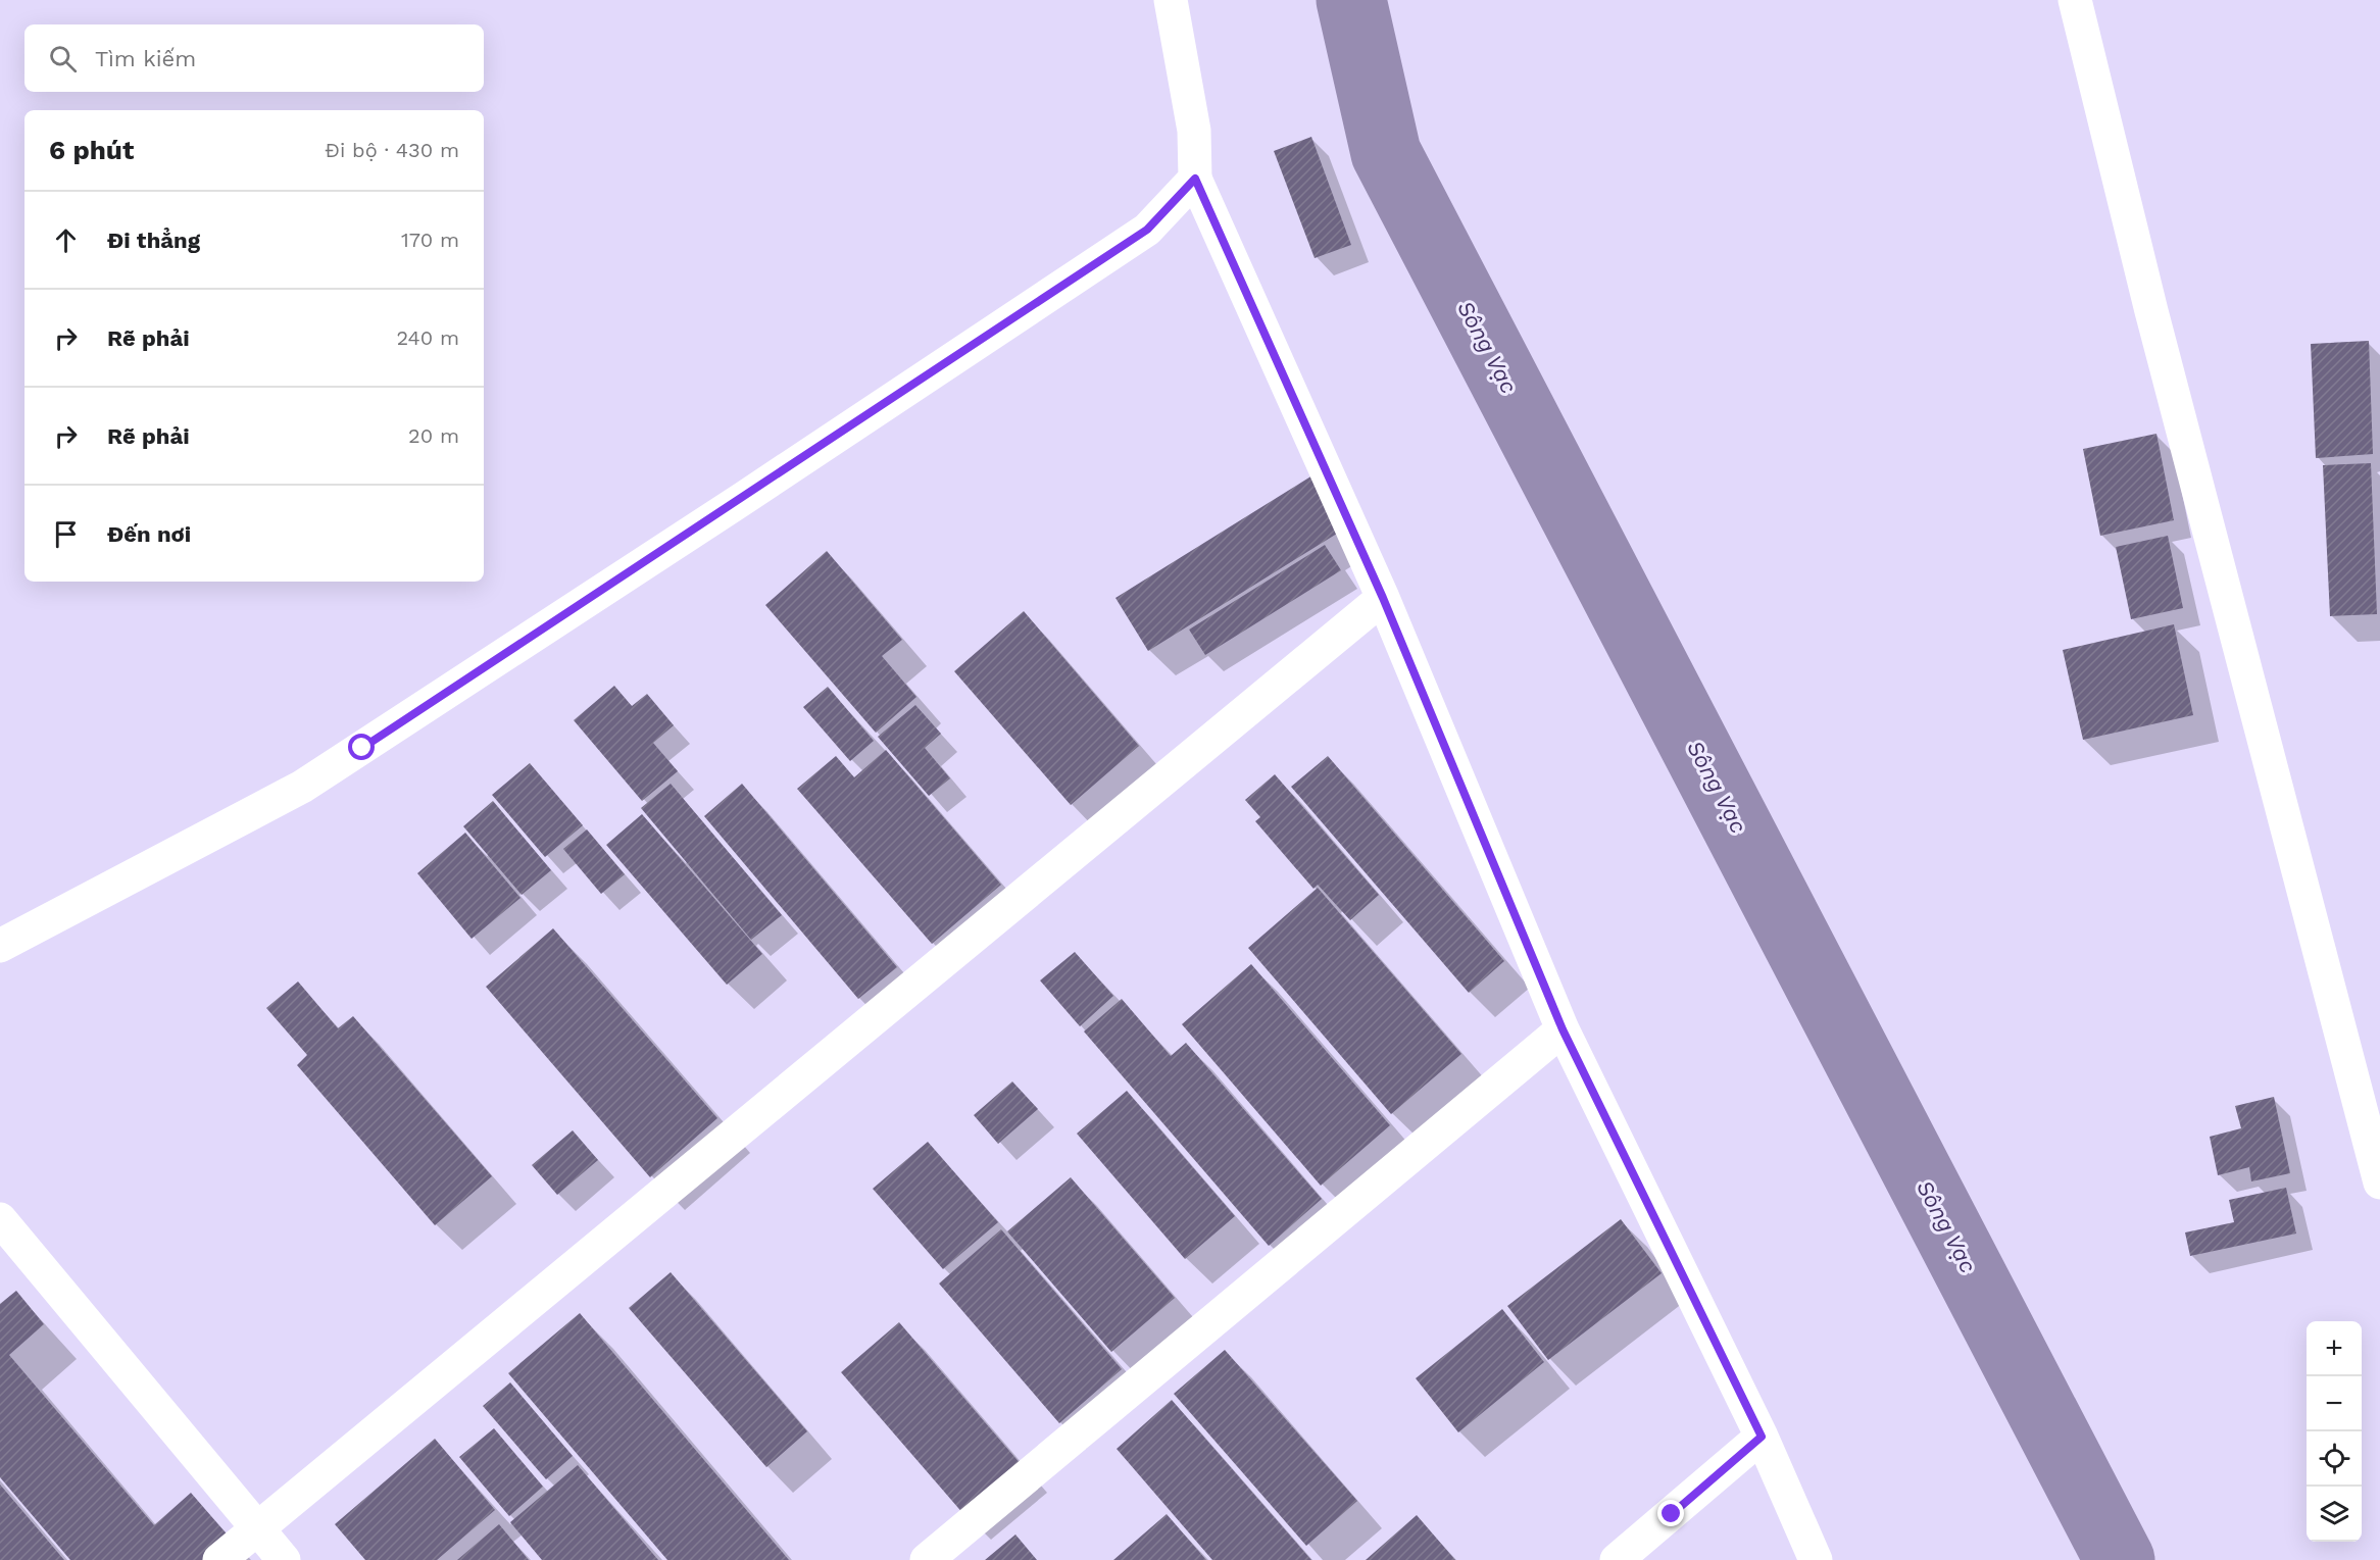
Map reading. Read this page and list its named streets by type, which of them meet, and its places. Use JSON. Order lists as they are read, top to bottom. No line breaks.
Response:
{"water":["Sông Vạc"],"page":{"search":"Tìm kiếm","heading":["6 phút","Đi bộ · 430 m"],"list":[["Đi thẳng","170 m"],["Rẽ phải","240 m"],["Rẽ phải","20 m"],"Đến nơi"],"map_buttons":["+","−"]}}
